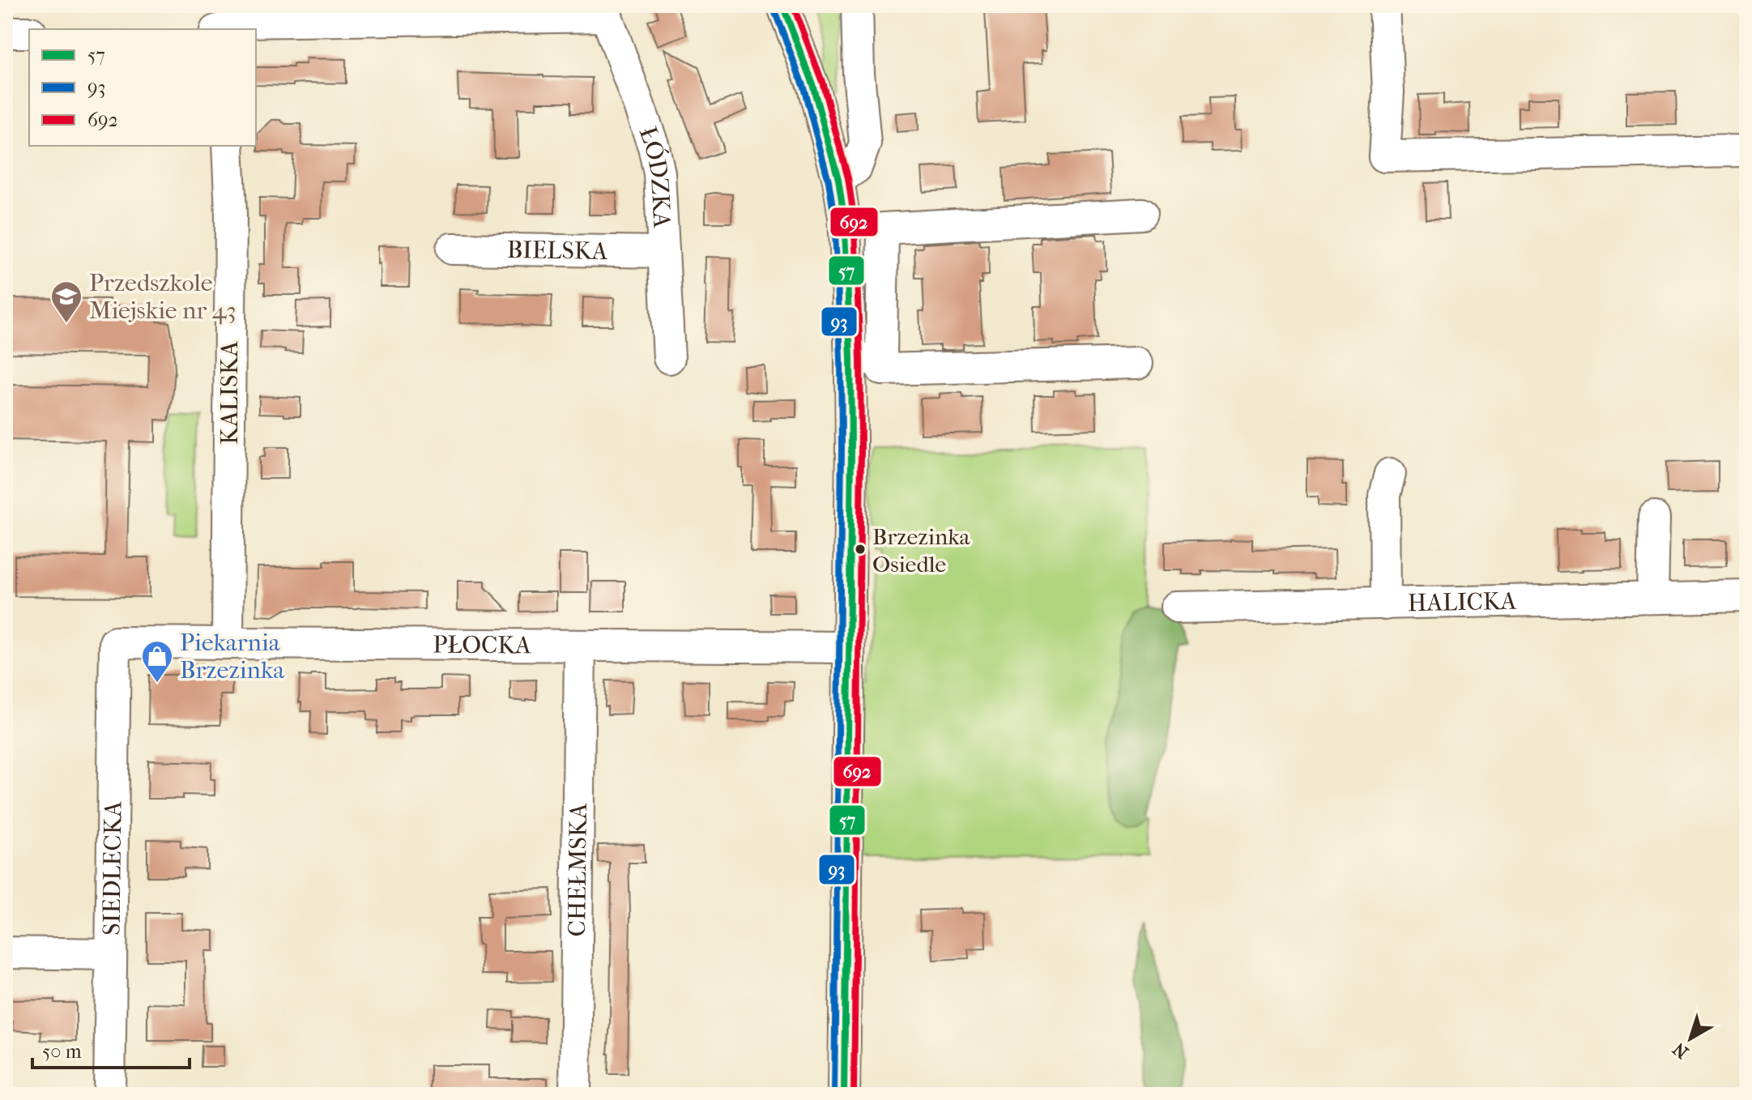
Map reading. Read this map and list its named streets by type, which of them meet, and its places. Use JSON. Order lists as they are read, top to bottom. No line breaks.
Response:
{"streets":{"street":["ŁÓDZKA","BIELSKA","KALISKA","HALICKA","PŁOCKA","SIEDLECKA","CHEŁMSKA"]},"crossings":[["ŁÓDZKA","BIELSKA"],["KALISKA","PŁOCKA"],["PŁOCKA","SIEDLECKA"],["PŁOCKA","CHEŁMSKA"]],"places":{"school or university":["Przedszkole Miejskie nr 43"],"other":["Brzezinka Osiedle"],"shop":["Piekarnia Brzezinka"]},"lines":["transit line 57","transit line 692","transit line 93"],"legend":["57","93","692"],"scale_bar":"50 m","north":"bottom left"}
